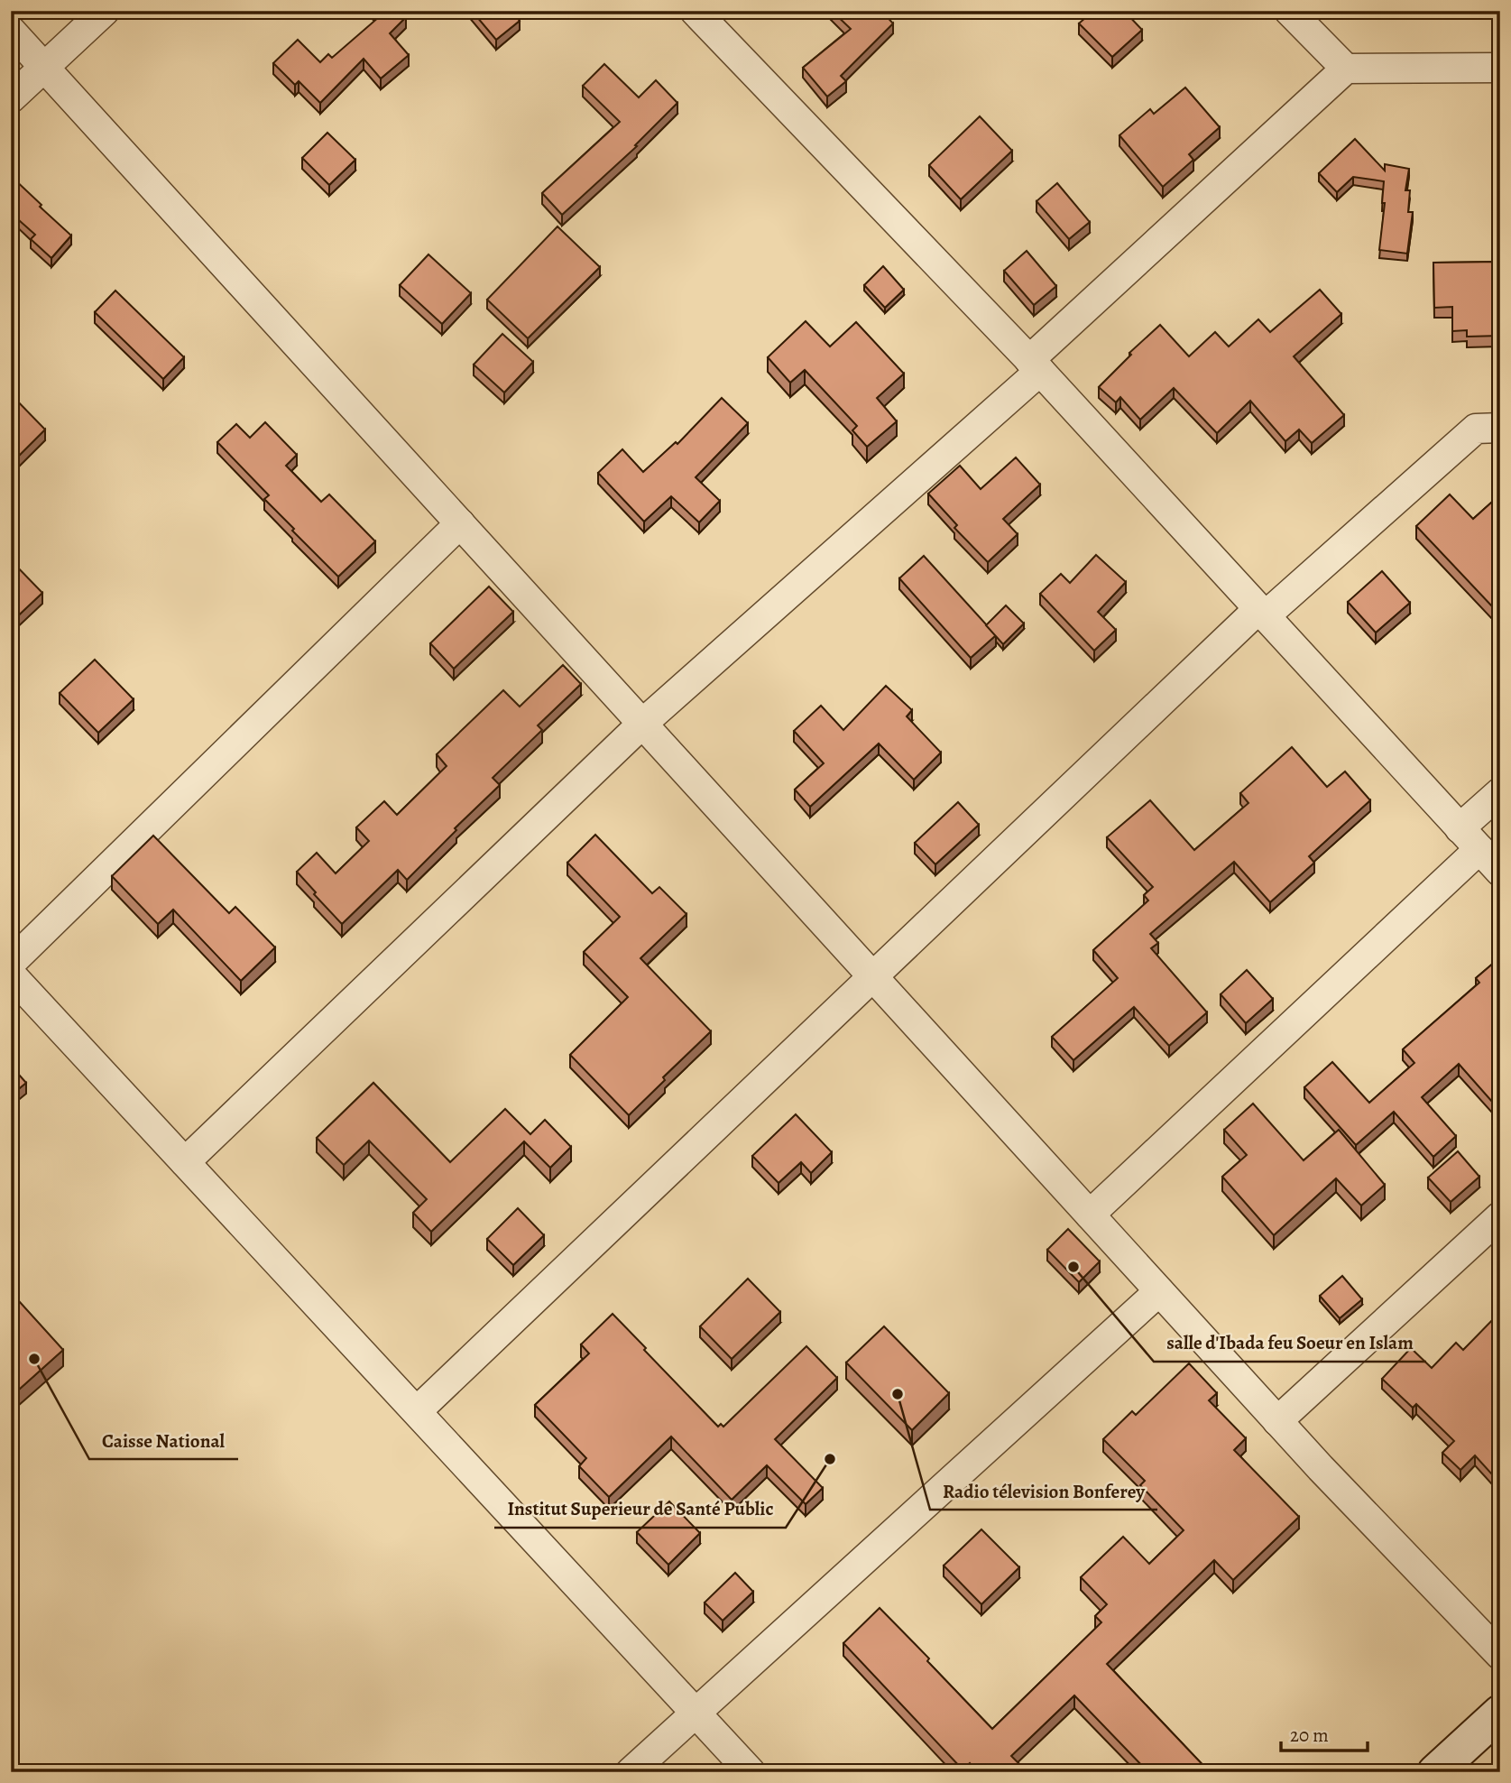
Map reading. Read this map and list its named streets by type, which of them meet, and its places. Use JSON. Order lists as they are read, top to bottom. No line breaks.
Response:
{"places":["salle d'Ibada feu Soeur en Islam","Caisse National","Radio télevision Bonferey","Institut Superieur de Santé Public"],"scale_bar":"20 m"}
